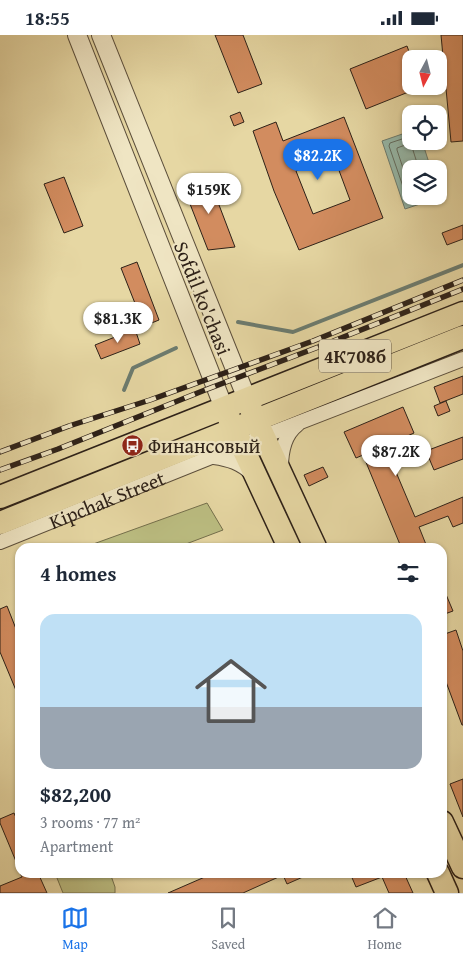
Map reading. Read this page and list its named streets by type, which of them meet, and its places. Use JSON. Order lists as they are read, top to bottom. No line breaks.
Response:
{"streets":{"main road":["4К708б","Kipchak Street"],"street":["Sofdil ko'chasi"]},"crossings":[["Sofdil ko'chasi","Kipchak Street"]],"places":{"bus stop":["Финансовый"]},"north":"bottom","page":{"status":"18:55","price":["$82.2K","$159K","$81.3K","$87.2K"],"heading":"4 homes","list":[{"name":"$82,200","note":"3 rooms · 77 m² · Apartment"}],"tabs":["Map","Saved","Home"]}}
